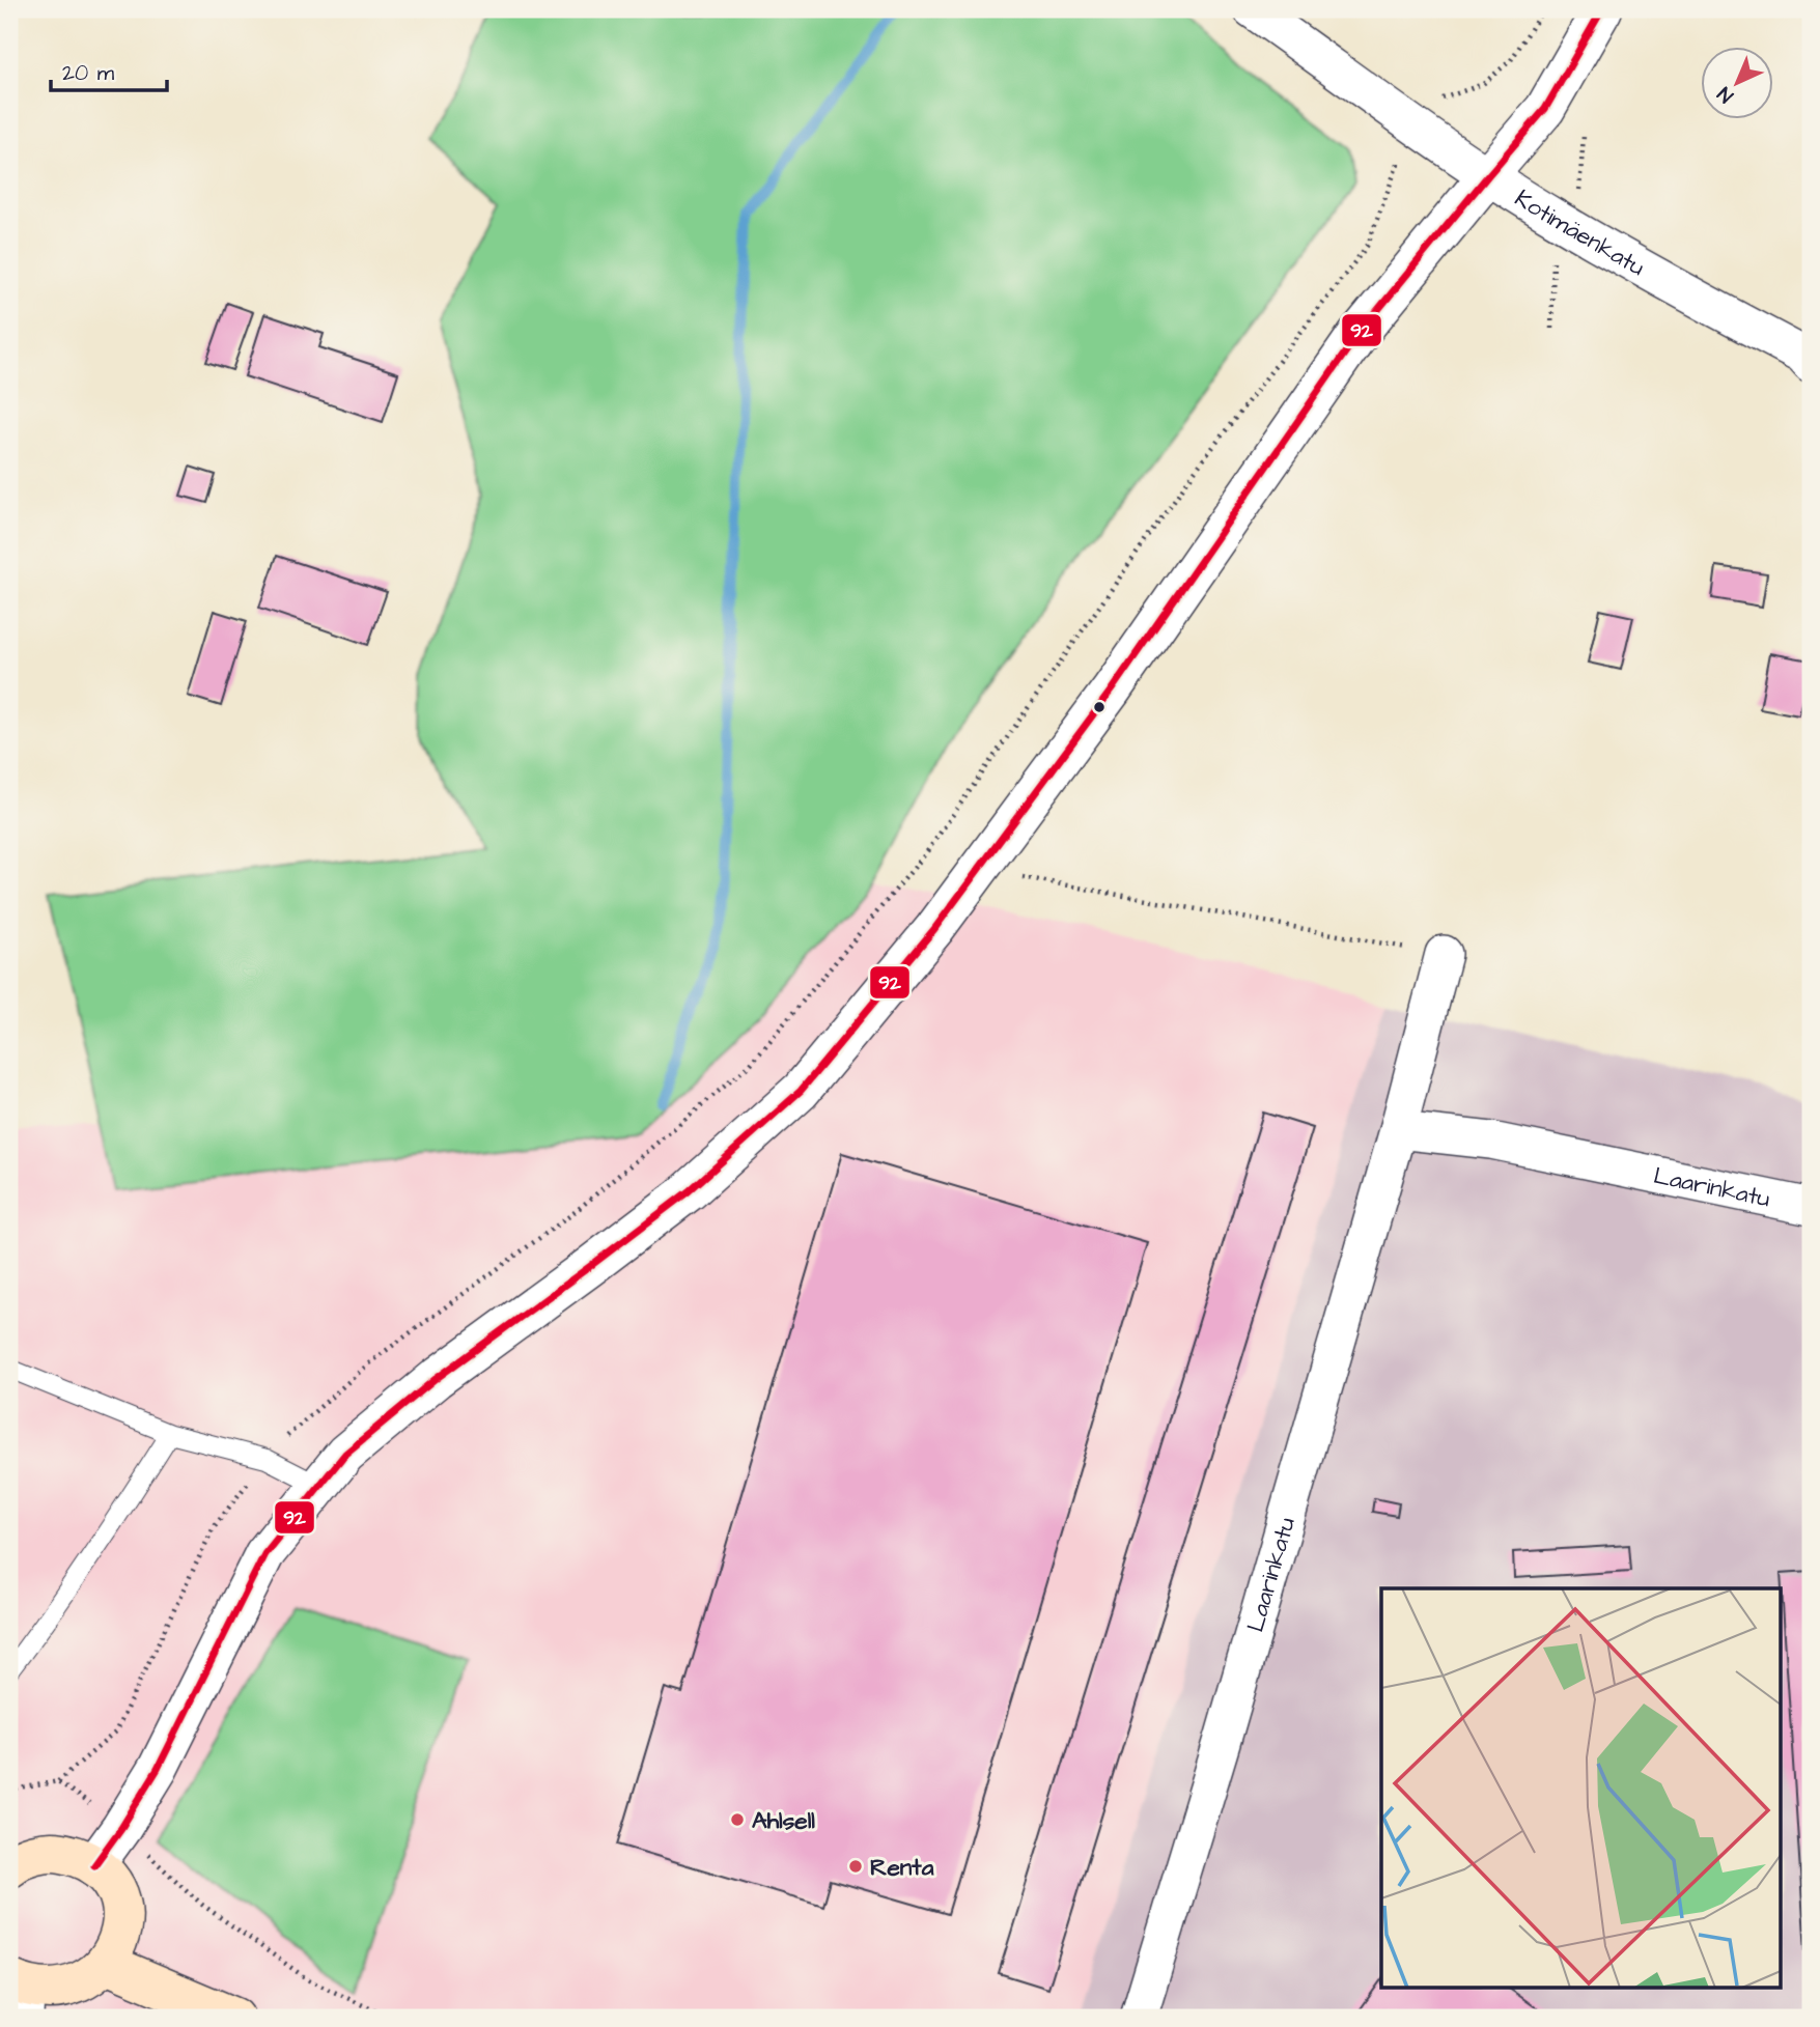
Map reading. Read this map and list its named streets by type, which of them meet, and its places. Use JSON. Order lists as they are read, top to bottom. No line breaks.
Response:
{"streets":{"street":["Kotimäenkatu","Laarinkatu"]},"places":["Ahlsell","Renta"],"lines":["transit line 92"],"scale_bar":"20 m","north":"bottom left"}
